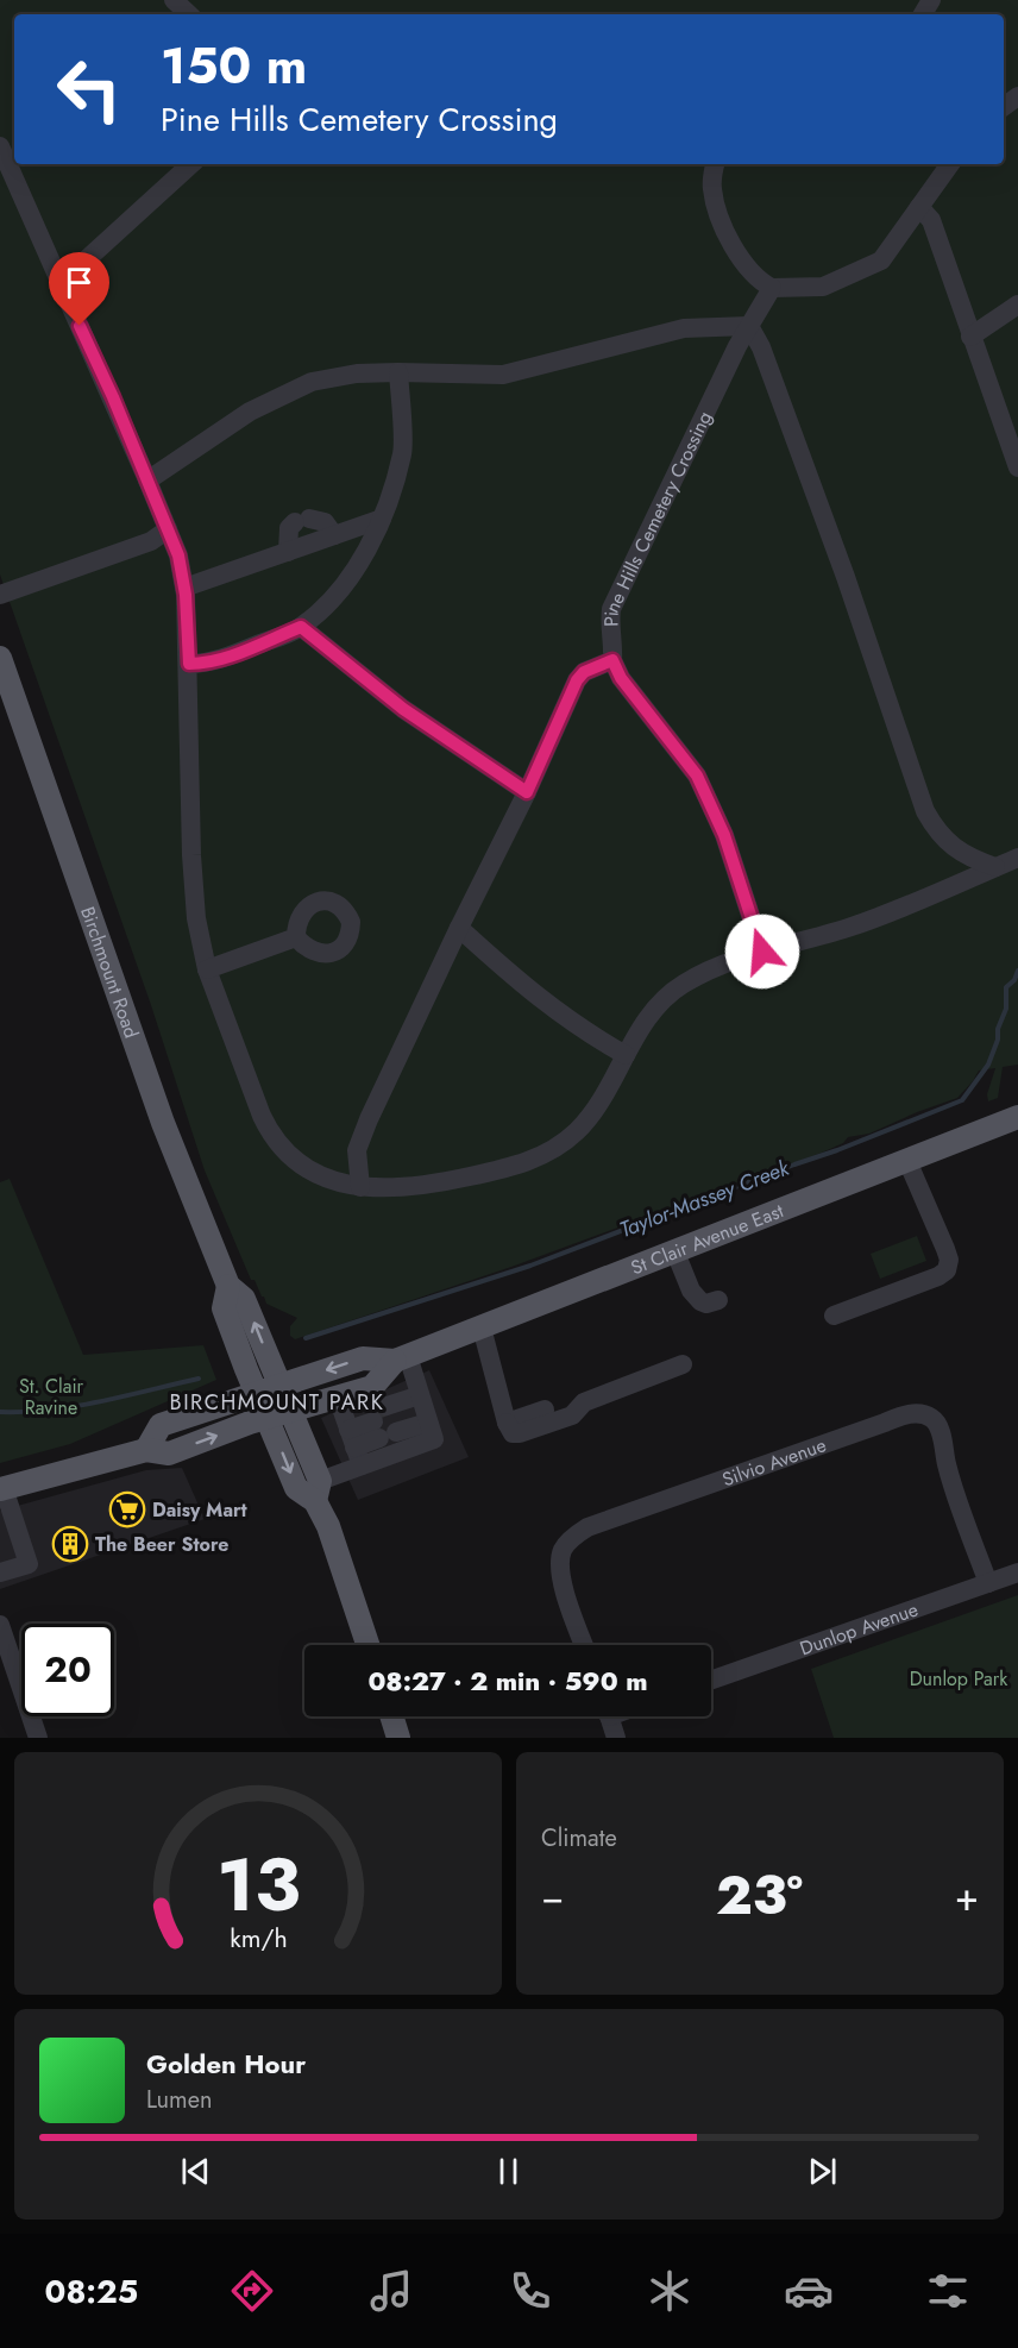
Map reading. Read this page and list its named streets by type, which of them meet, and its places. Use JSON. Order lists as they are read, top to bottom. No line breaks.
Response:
{"streets":{"main road":["Birchmount Road","St Clair Avenue East"],"street":["Pine Hills Cemetery Crossing","Silvio Avenue","Dunlop Avenue"]},"crossings":[["Birchmount Road","St Clair Avenue East"],["Silvio Avenue","Dunlop Avenue"]],"districts":["BIRCHMOUNT PARK"],"water":["Taylor-Massey Creek"],"parks":["St. Clair Ravine","Dunlop Park"],"places":{"supermarket":["Daisy Mart"],"building":["The Beer Store"]},"page":{"turn":["150 m","Pine Hills Cemetery Crossing"],"limit":"20","trip":"08:27 · 2 min · 590 m","tile":"Climate","heat":["−","23°","+"],"song":["Golden Hour","Lumen"],"tabs":"08:25","gauge":["13","km/h"]}}
